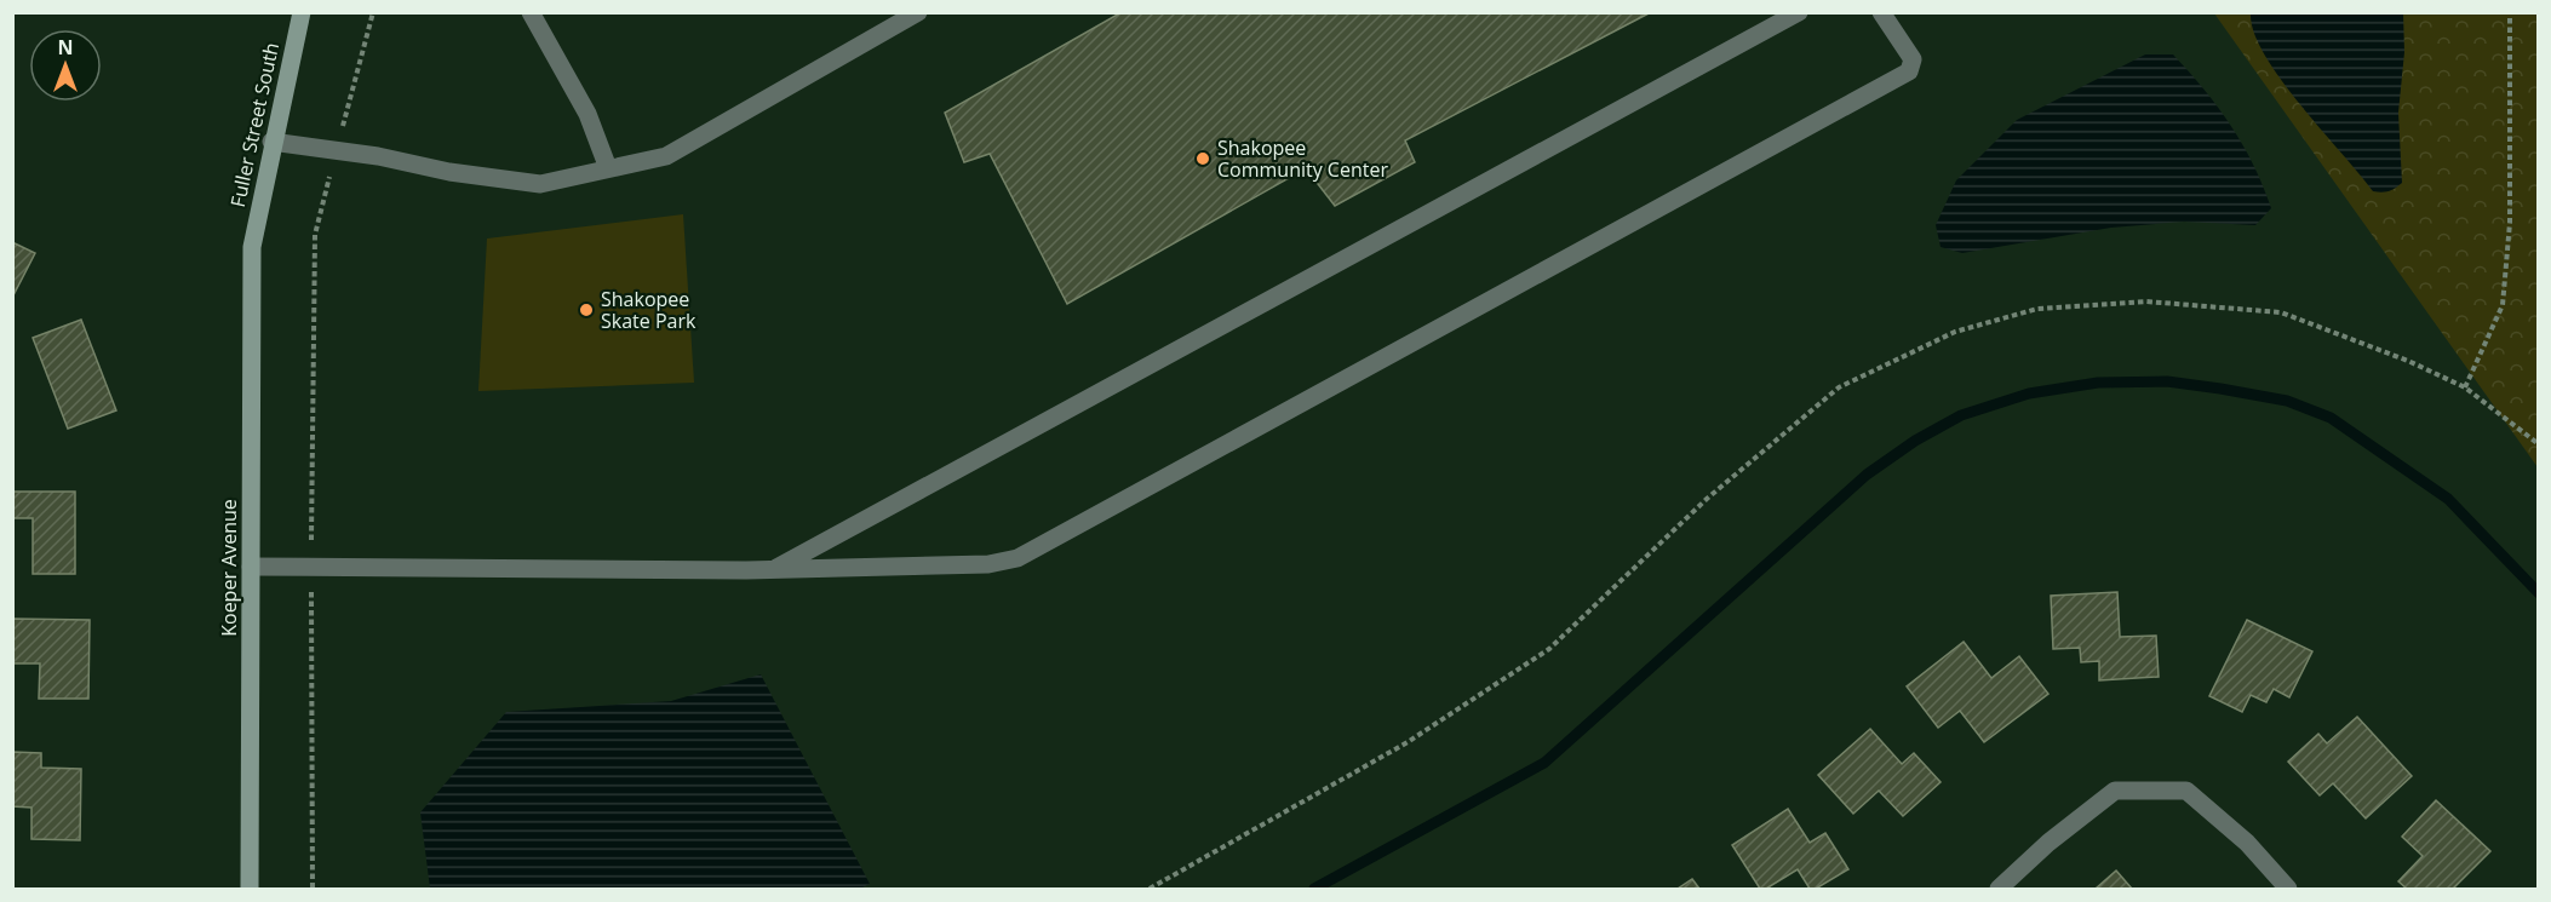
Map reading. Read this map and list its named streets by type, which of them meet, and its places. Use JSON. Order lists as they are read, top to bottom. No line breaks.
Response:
{"streets":{"street":["Fuller Street South","Koeper Avenue"]},"crossings":[["Fuller Street South","Koeper Avenue"]],"places":["Shakopee Community Center","Shakopee Skate Park"],"north":"top"}
